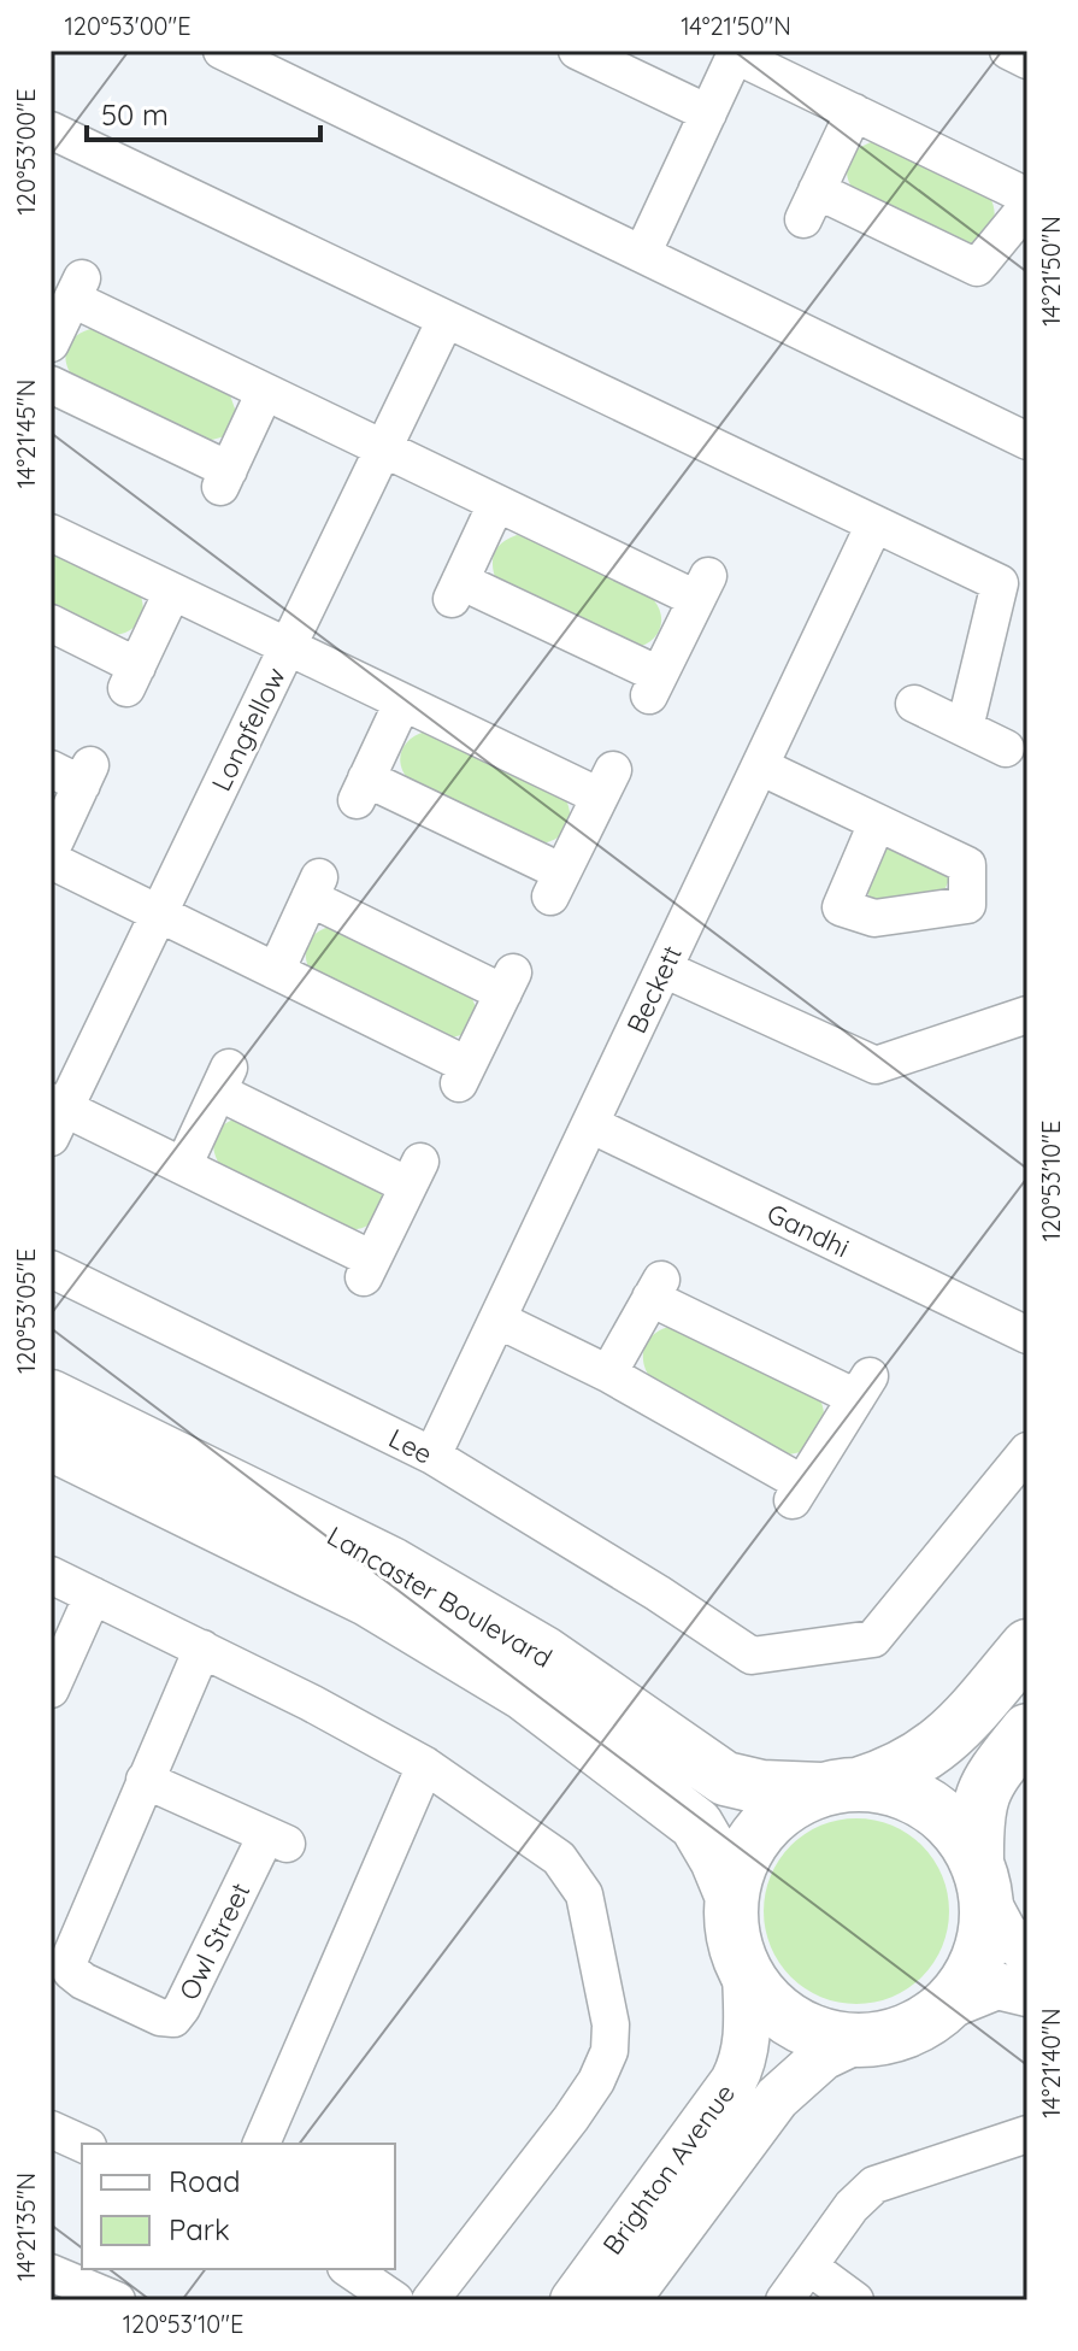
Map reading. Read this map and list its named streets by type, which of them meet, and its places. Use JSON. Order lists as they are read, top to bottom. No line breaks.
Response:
{"streets":{"main road":["Lancaster Boulevard"],"street":["Longfellow","Beckett","Gandhi","Lee","Owl Street","Brighton Avenue"]},"crossings":[["Beckett","Gandhi"],["Beckett","Lee"],["Lancaster Boulevard","Brighton Avenue"]],"legend":["Road","Park"],"scale_bar":"50 m","coordinates":["120°53'00\"E","14°21'50\"N","14°21'45\"N","120°53'10\"E","120°53'05\"E","14°21'40\"N","14°21'35\"N"]}
